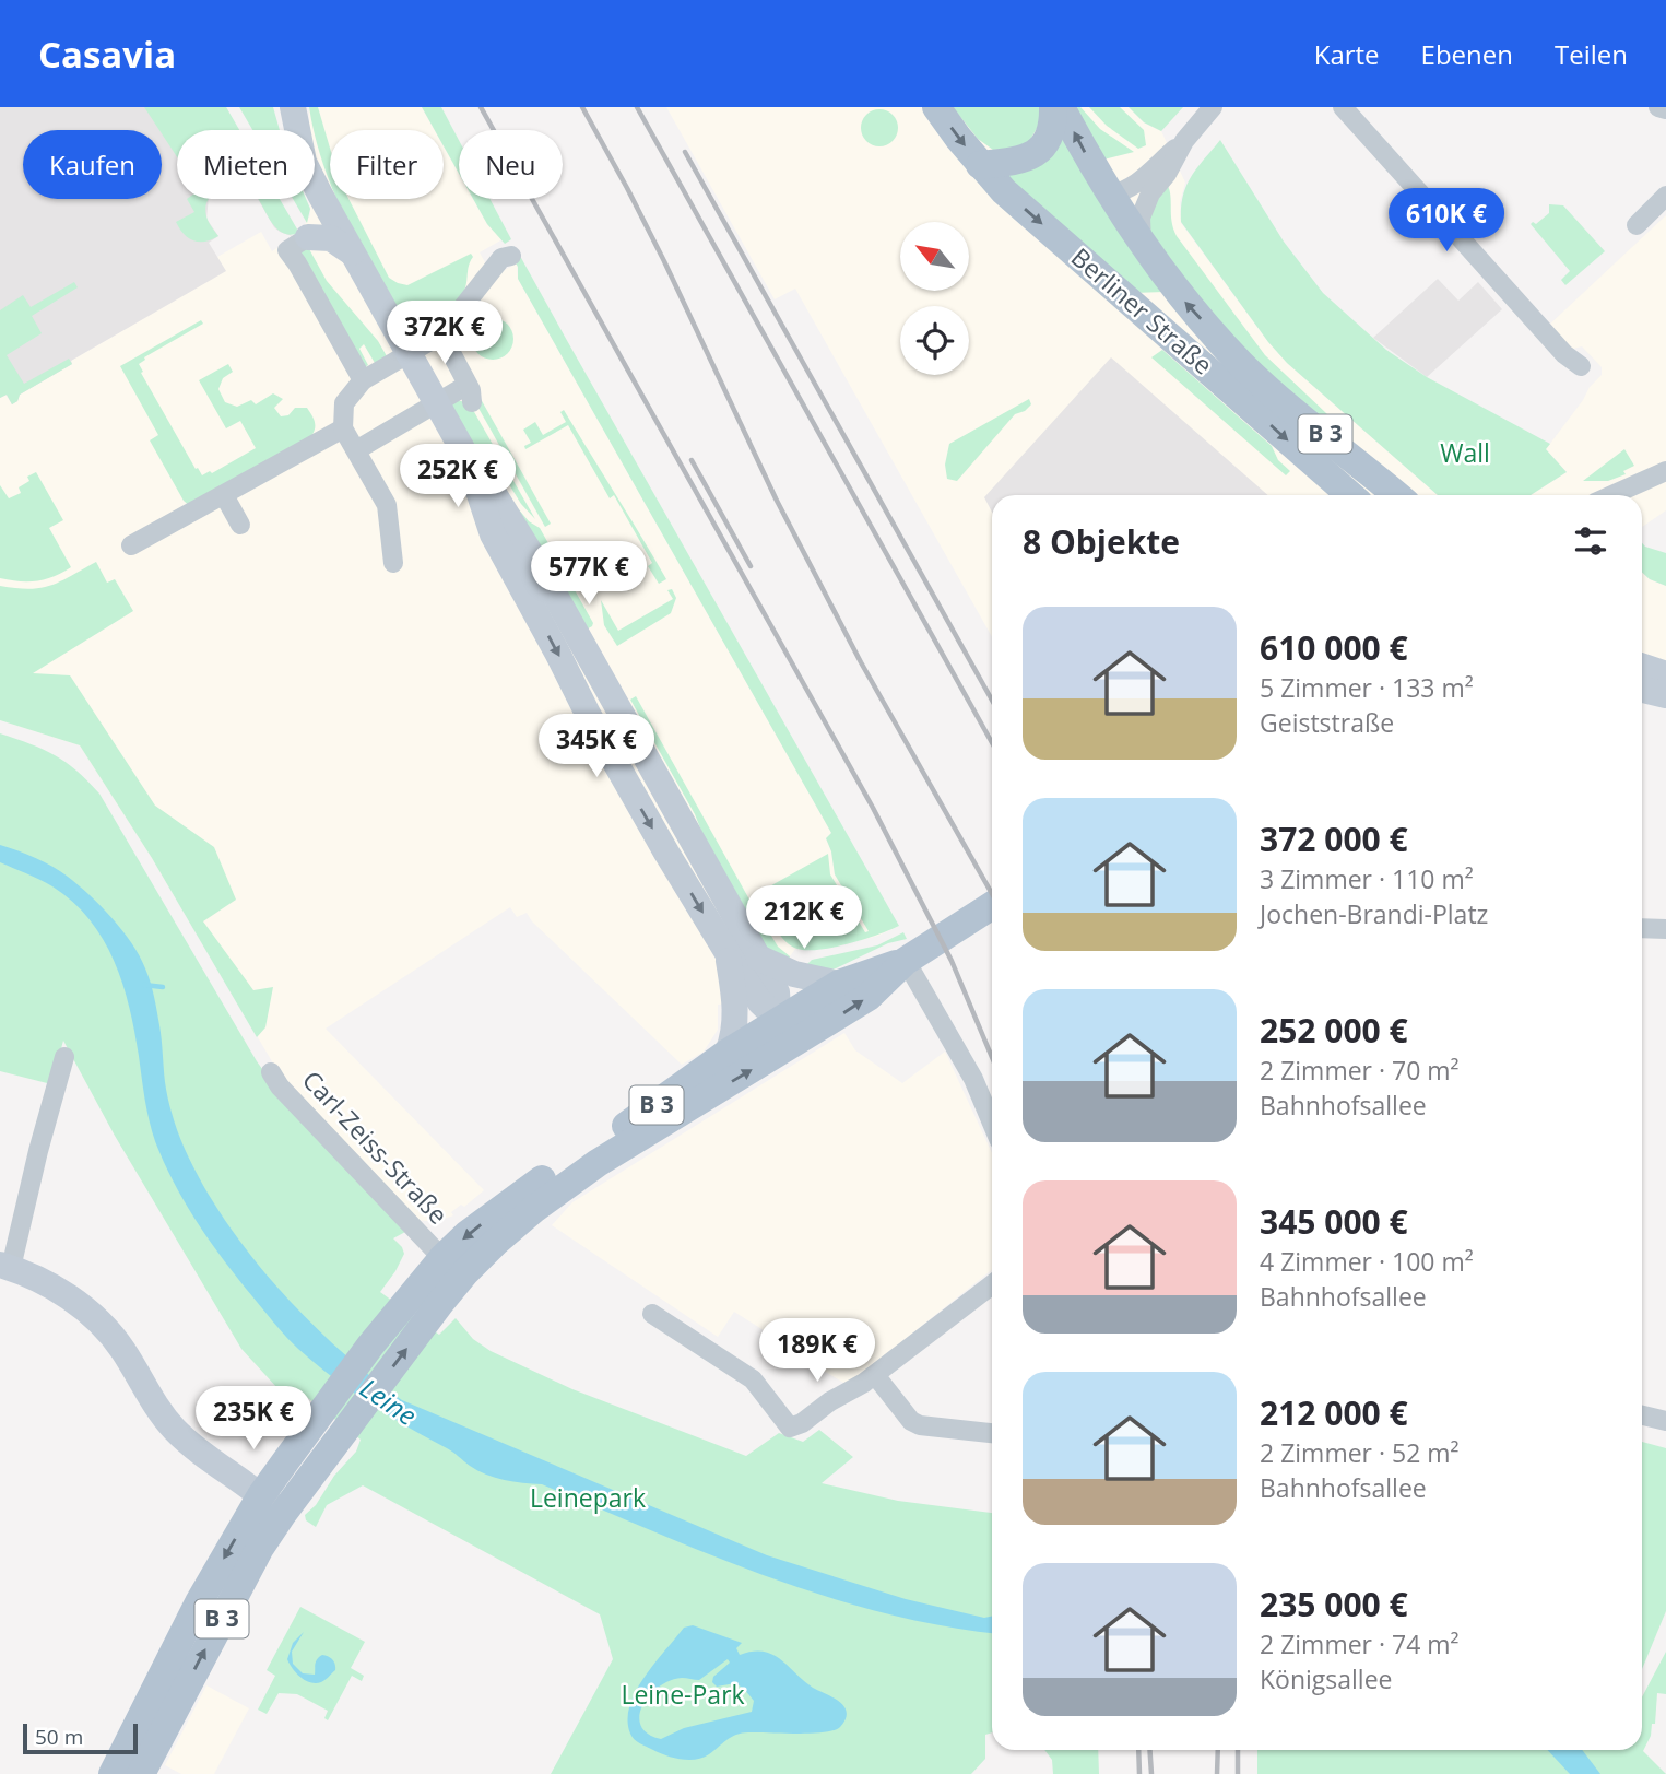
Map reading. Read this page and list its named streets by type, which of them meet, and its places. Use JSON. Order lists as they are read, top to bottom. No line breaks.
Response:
{"streets":{"main road":["Berliner Straße","B 3"],"street":["Carl-Zeiss-Straße"]},"crossings":[["B 3","Carl-Zeiss-Straße"]],"water":["Leine"],"parks":["Wall","Leinepark","Leine-Park"],"scale_bar":"50 m","north":"top left","page":{"header":"Casavia","nav":["Karte","Ebenen","Teilen"],"chip":["Kaufen","Mieten","Filter","Neu"],"price":["610K €","372K €","252K €","577K €","345K €","212K €","189K €","235K €"],"heading":"8 Objekte","list":[{"name":"610 000 €","note":"5 Zimmer · 133 m² · Geiststraße"},{"name":"372 000 €","note":"3 Zimmer · 110 m² · Jochen-Brandi-Platz"},{"name":"252 000 €","note":"2 Zimmer · 70 m² · Bahnhofsallee"},{"name":"345 000 €","note":"4 Zimmer · 100 m² · Bahnhofsallee"},{"name":"212 000 €","note":"2 Zimmer · 52 m² · Bahnhofsallee"},{"name":"235 000 €","note":"2 Zimmer · 74 m² · Königsallee"}],"scale":"50 m"}}
